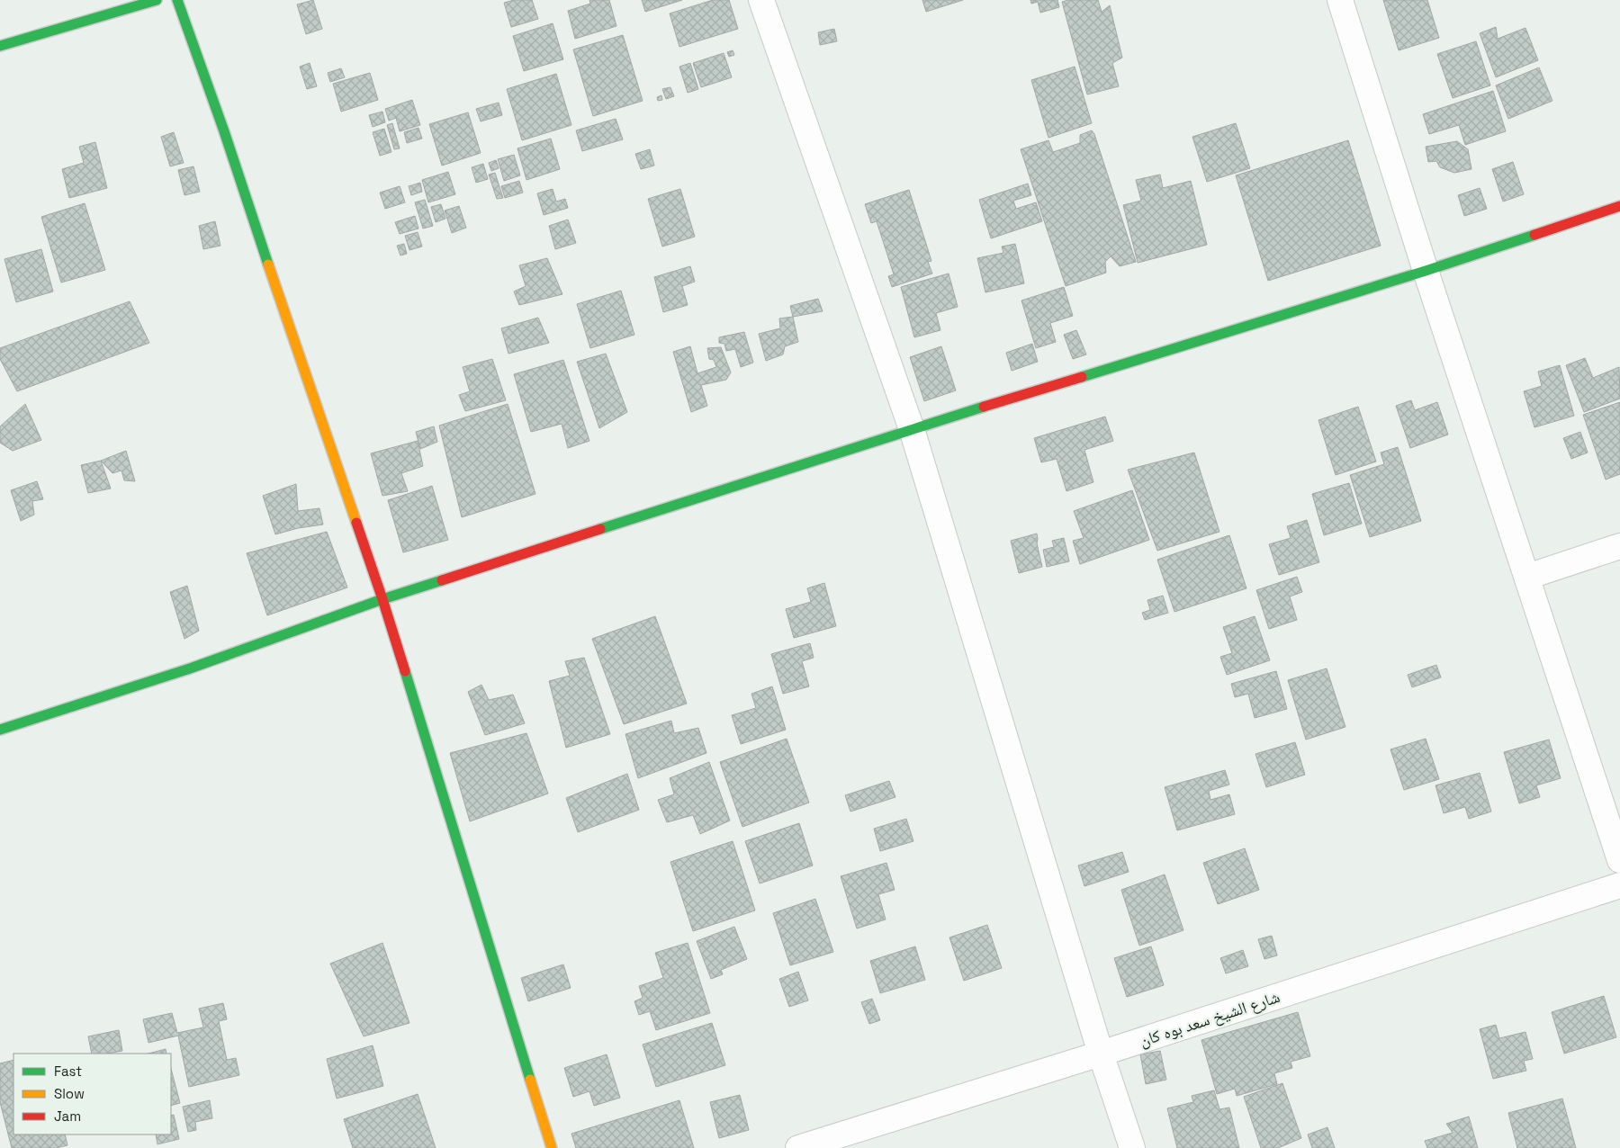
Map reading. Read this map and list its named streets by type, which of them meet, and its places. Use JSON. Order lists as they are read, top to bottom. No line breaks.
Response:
{"streets":{"street":["شارع الشيخ سعد بوه كان"]},"legend":["Fast","Slow","Jam"]}
